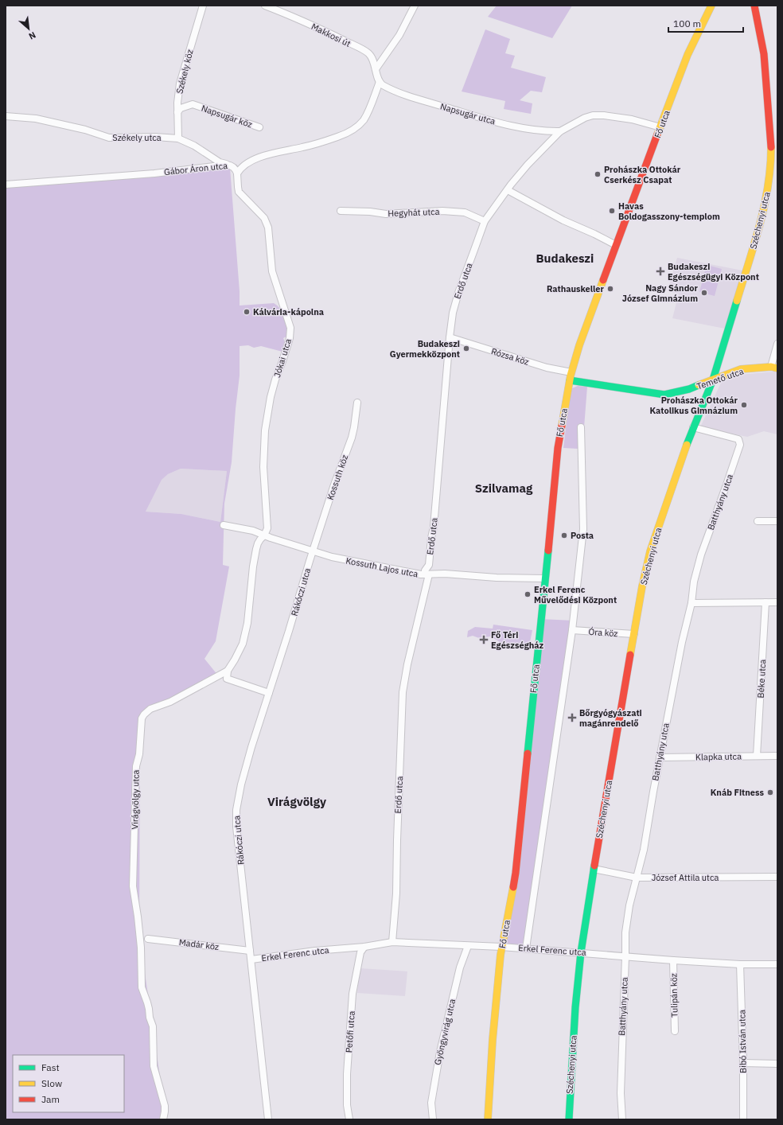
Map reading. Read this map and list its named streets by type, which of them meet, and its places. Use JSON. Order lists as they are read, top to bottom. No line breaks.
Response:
{"streets":{"main road":["Fő utca","Széchenyi utca","Temető utca"],"street":["Makkosi út","Székely köz","Napsugár utca","Napsugár köz","Székely utca","Gábor Áron utca","Hegyhát utca","Erdő utca","Rózsa köz","Jókai utca","Kossuth köz","Batthyány utca","Kossuth Lajos utca","Rákóczi utca","Óra köz","Béke utca","Klapka utca","Virágvölgy utca","József Attila utca","Madár köz","Erkel Ferenc utca","Tulipán köz","Petőfi utca","Gyöngyvirág utca","Bibó István utca"]},"crossings":[["Makkosi út","Napsugár utca"],["Makkosi út","Gábor Áron utca"],["Székely köz","Napsugár köz"],["Székely köz","Székely utca"],["Napsugár utca","Gábor Áron utca"],["Napsugár utca","Erdő utca"],["Fő utca","Erdő utca"],["Fő utca","Rózsa köz"],["Fő utca","Temető utca"],["Fő utca","Kossuth Lajos utca"],["Fő utca","Erkel Ferenc utca"],["Székely utca","Gábor Áron utca"],["Gábor Áron utca","Jókai utca"],["Hegyhát utca","Erdő utca"],["Széchenyi utca","Temető utca"],["Széchenyi utca","Batthyány utca"],["Széchenyi utca","Óra köz"],["Széchenyi utca","József Attila utca"],["Széchenyi utca","Erkel Ferenc utca"],["Erdő utca","Rózsa köz"],["Erdő utca","Kossuth Lajos utca"],["Erdő utca","Erkel Ferenc utca"],["Jókai utca","Kossuth Lajos utca"],["Jókai utca","Virágvölgy utca"],["Kossuth köz","Kossuth Lajos utca"],["Kossuth köz","Rákóczi utca"],["Batthyány utca","Klapka utca"],["Batthyány utca","József Attila utca"],["Batthyány utca","Erkel Ferenc utca"],["Kossuth Lajos utca","Rákóczi utca"],["Kossuth Lajos utca","Virágvölgy utca"],["Rákóczi utca","Madár köz"],["Rákóczi utca","Erkel Ferenc utca"],["Béke utca","Klapka utca"],["Erkel Ferenc utca","Tulipán köz"],["Erkel Ferenc utca","Petőfi utca"],["Erkel Ferenc utca","Gyöngyvirág utca"],["Erkel Ferenc utca","Bibó István utca"]],"districts":["Budakeszi","Szilvamag","Virágvölgy"],"places":{"other":["Prohászka Ottokár Cserkész Csapat","Havas Boldogasszony-templom","Rathauskeller","Nagy Sándor József Gimnázium","Kálvária-kápolna","Budakeszi Gyermekközpont","Prohászka Ottokár Katolikus Gimnázium","Posta","Erkel Ferenc Művelődési Központ","Knáb Fitness"],"health":["Budakeszi Egészségügyi Központ","Fő Téri Egészségház","Bőrgyógyászati magánrendelő"]},"legend":["Fast","Slow","Jam"],"scale_bar":"100 m","north":"bottom right"}
